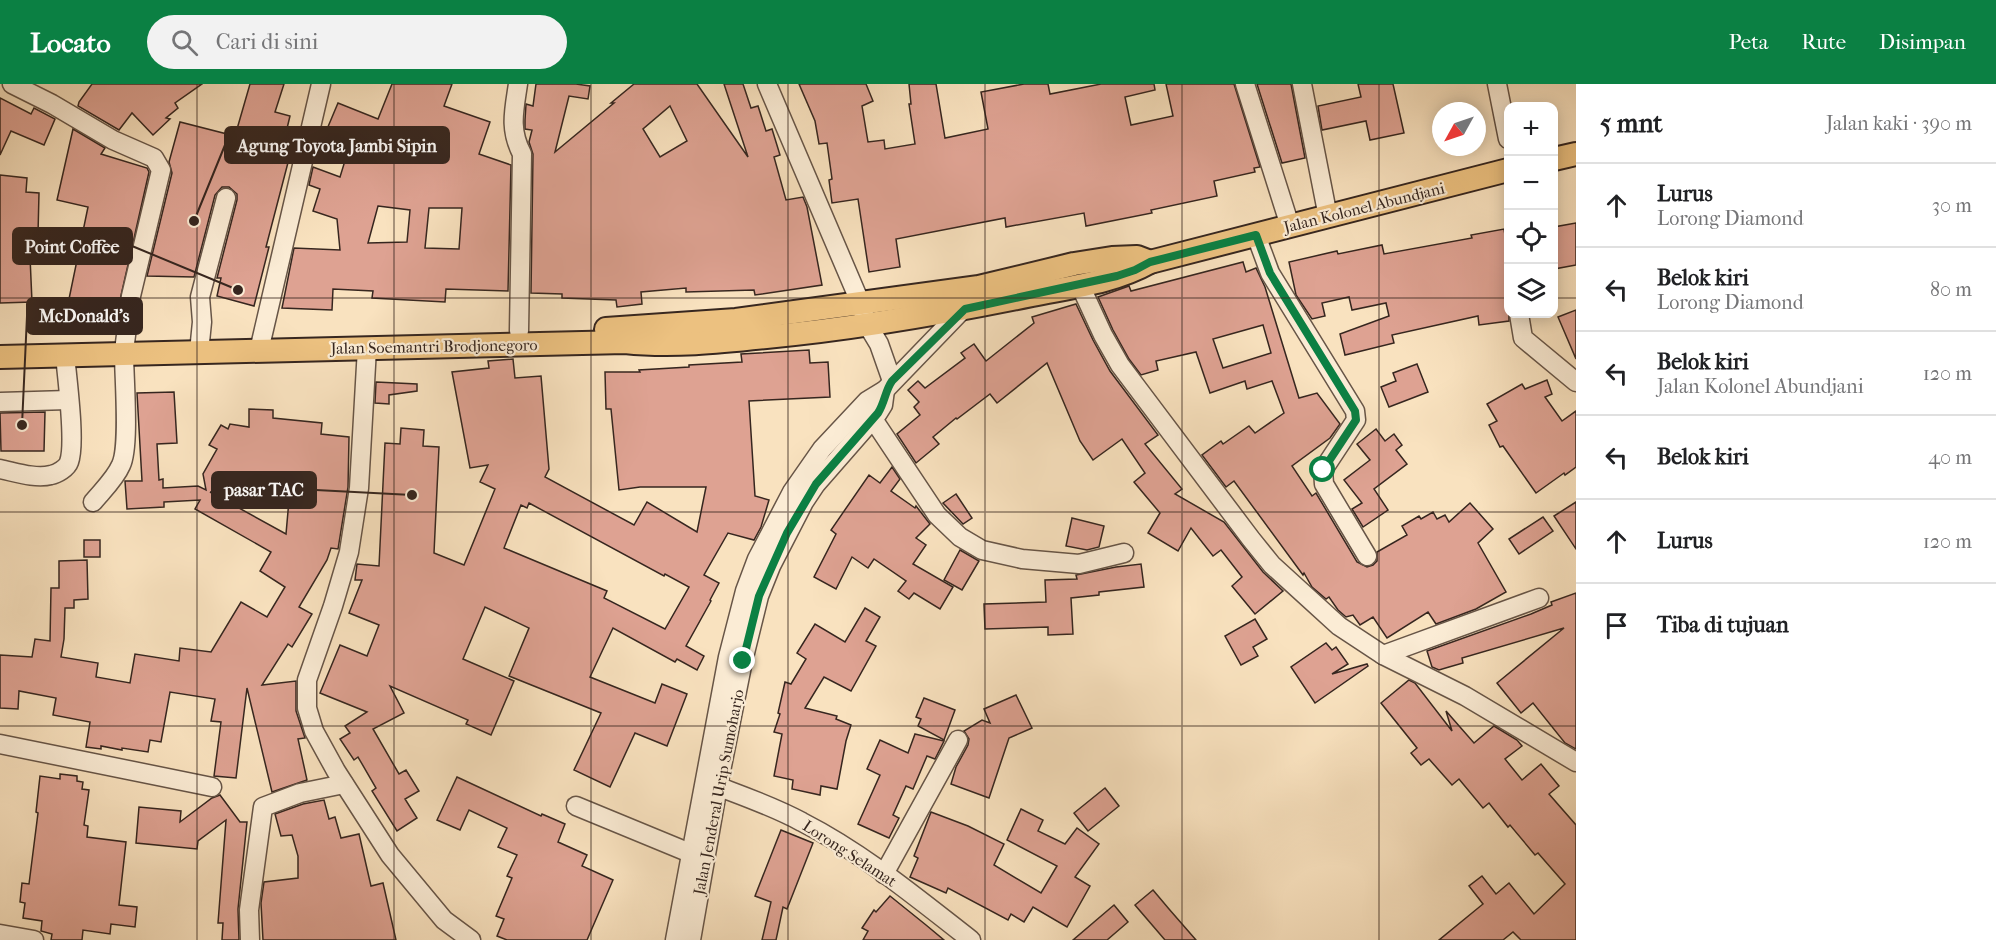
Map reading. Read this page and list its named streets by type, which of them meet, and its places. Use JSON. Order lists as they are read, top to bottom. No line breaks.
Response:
{"streets":{"main road":["Jalan Kolonel Abundjani","Jalan Soemantri Brodjonegoro"],"street":["Jalan Jenderal Urip Sumoharjo","Lorong Selamat"]},"crossings":[["Jalan Kolonel Abundjani","Jalan Soemantri Brodjonegoro"],["Jalan Jenderal Urip Sumoharjo","Lorong Selamat"]],"places":["Agung Toyota Jambi Sipin","Point Coffee","McDonald's","pasar TAC"],"north":"bottom left","page":{"header":"Locato","search":"Cari di sini","nav":["Peta","Rute","Disimpan"],"heading":["5 mnt","Jalan kaki · 390 m"],"map_buttons":["+","−"],"list":[["Lurus","Lorong Diamond","30 m"],["Belok kiri","Lorong Diamond","80 m"],["Belok kiri","Jalan Kolonel Abundjani","120 m"],["Belok kiri","40 m"],["Lurus","120 m"],"Tiba di tujuan"]}}
